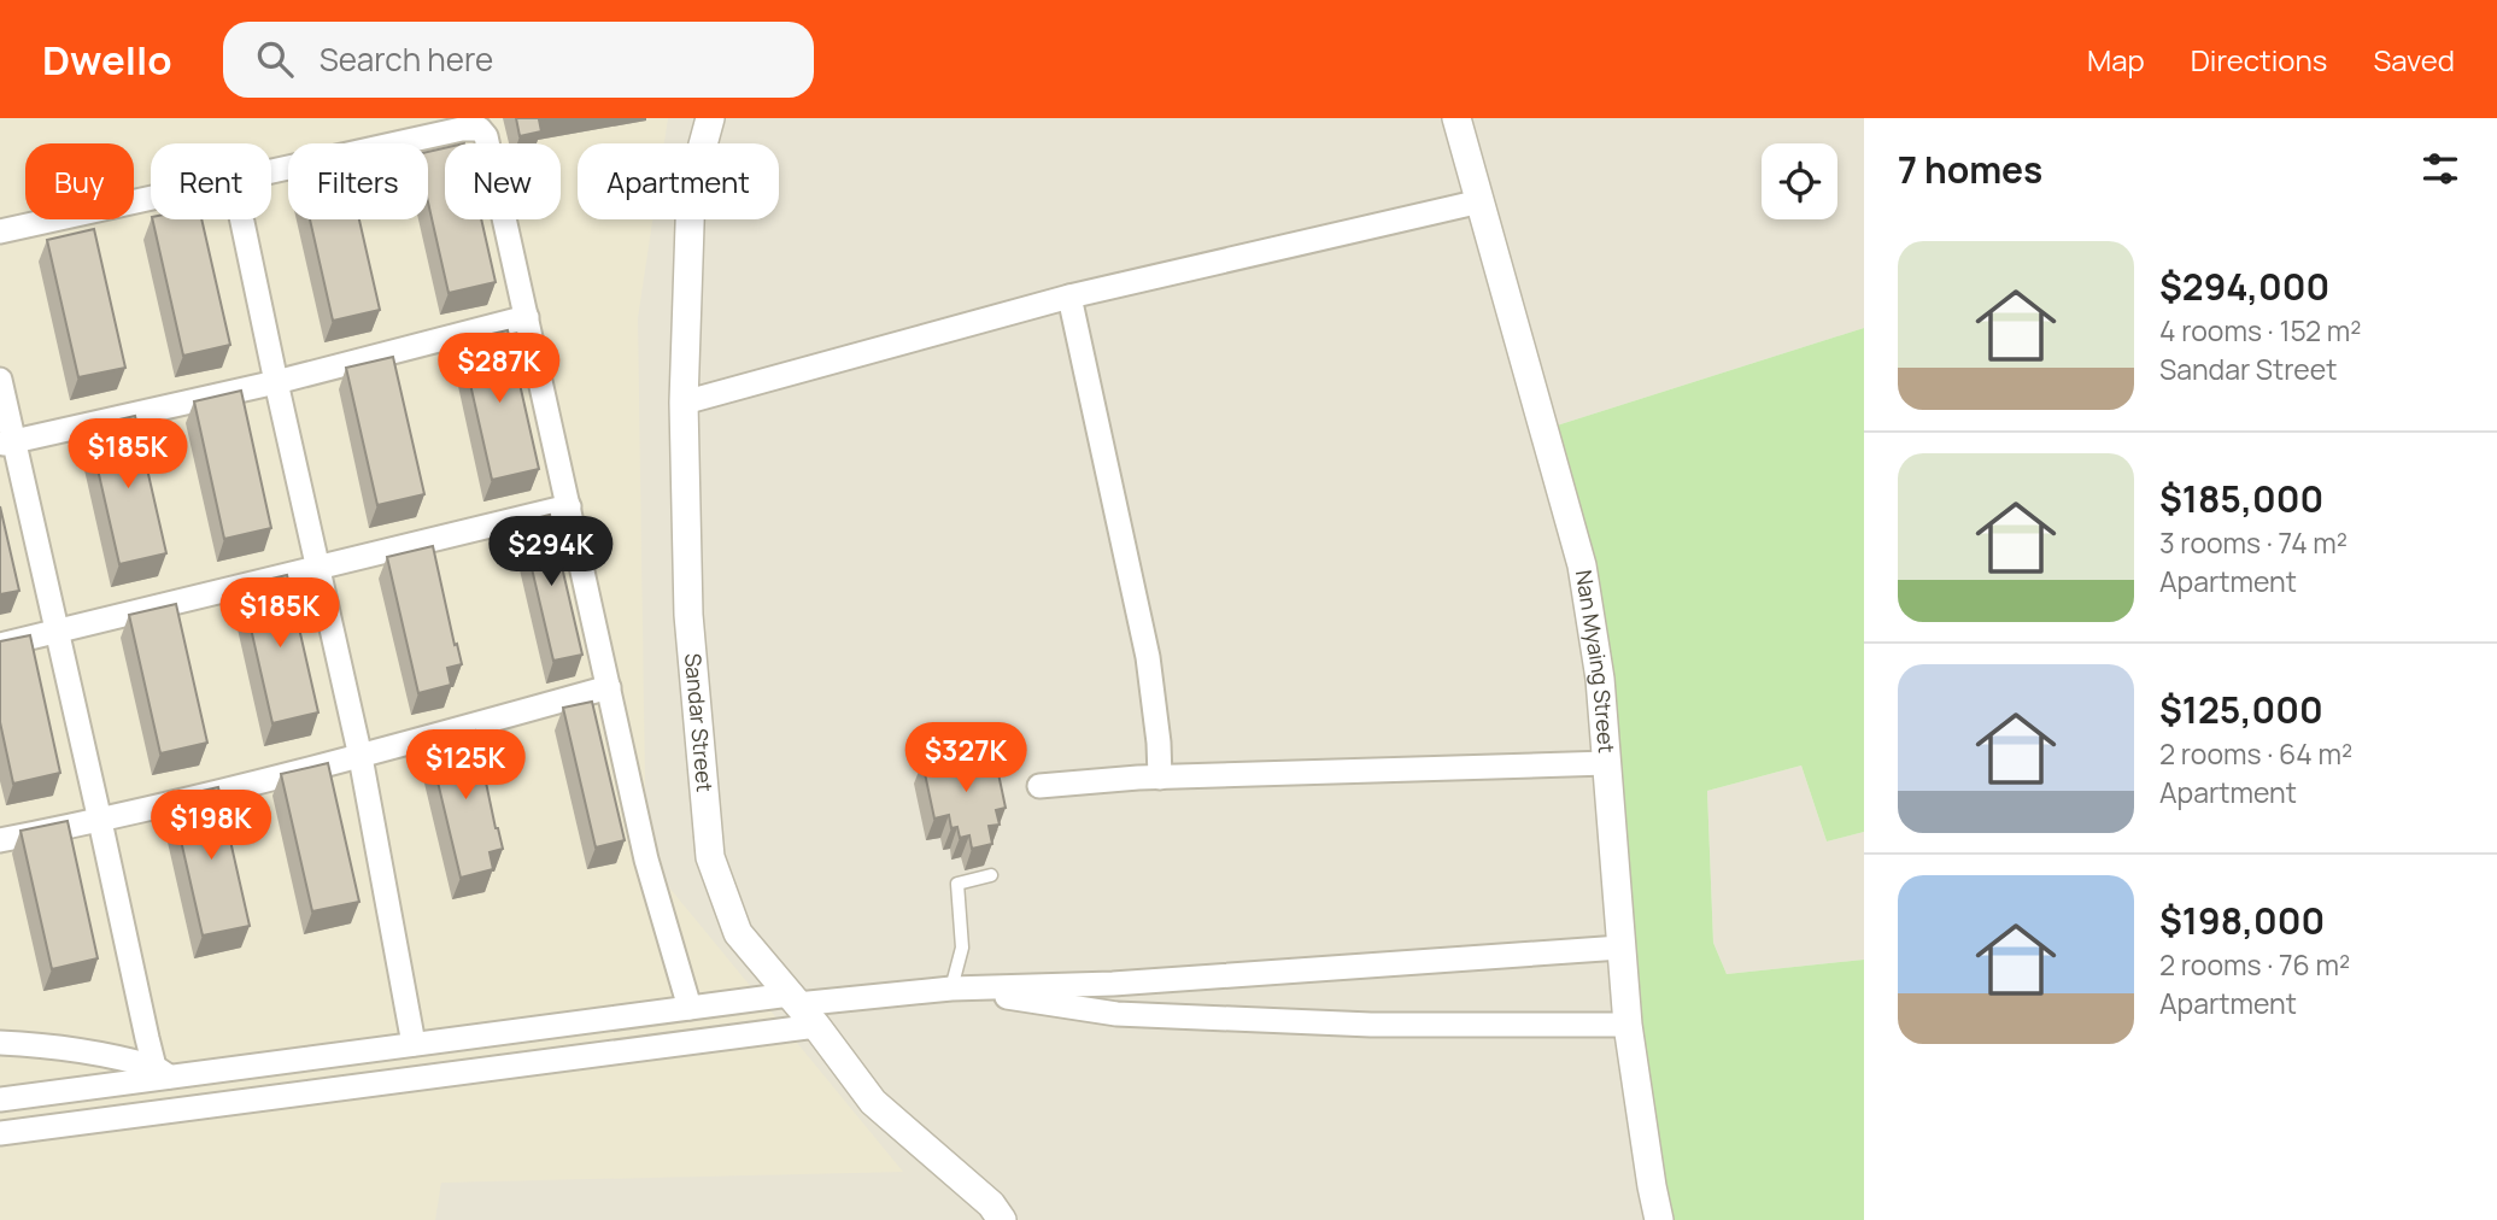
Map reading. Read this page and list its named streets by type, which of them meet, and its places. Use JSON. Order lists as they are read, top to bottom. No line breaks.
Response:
{"streets":{"street":["Nan Myaing Street","Sandar Street"]},"page":{"header":"Dwello","search":"Search here","nav":["Map","Directions","Saved"],"heading":"7 homes","chip":["Buy","Rent","Filters","New","Apartment"],"list":[{"name":"$294,000","note":"4 rooms · 152 m² · Sandar Street"},{"name":"$185,000","note":"3 rooms · 74 m² · Apartment"},{"name":"$125,000","note":"2 rooms · 64 m² · Apartment"},{"name":"$198,000","note":"2 rooms · 76 m² · Apartment"}],"price":["$287K","$185K","$294K","$185K","$327K","$125K","$198K"]}}
